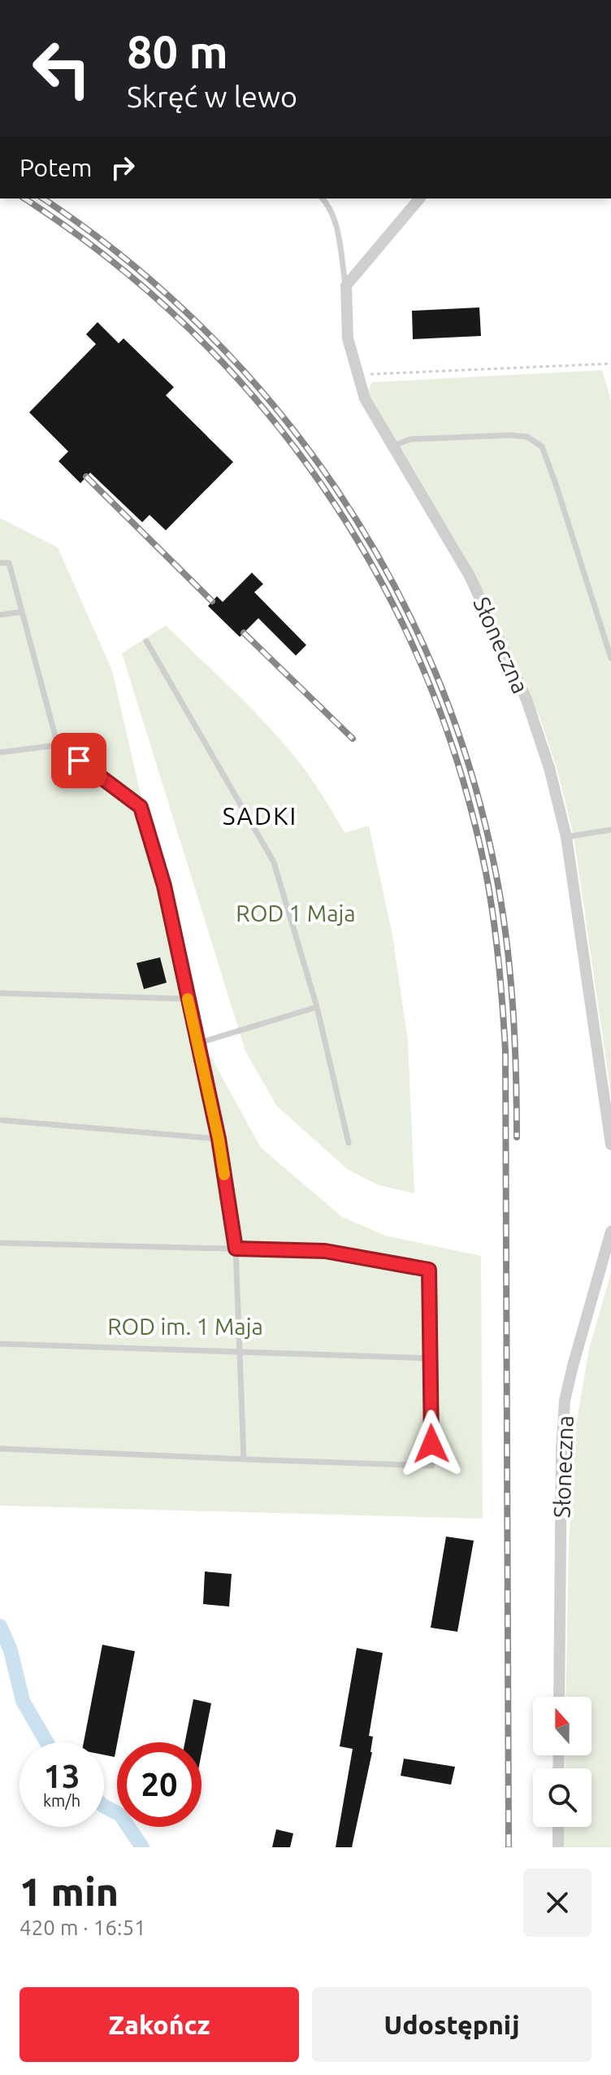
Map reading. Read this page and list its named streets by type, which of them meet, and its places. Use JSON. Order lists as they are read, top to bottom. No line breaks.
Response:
{"streets":{"street":["Słoneczna"]},"districts":["SADKI"],"parks":["ROD 1 Maja","ROD im. 1 Maja"],"north":"top","page":{"turn":["80 m","Skręć w lewo"],"then":"Potem","speed":"13 km/h","limit":"20","heading":["1 min","420 m · 16:51"],"buttons":["Zakończ","Udostępnij"]}}
